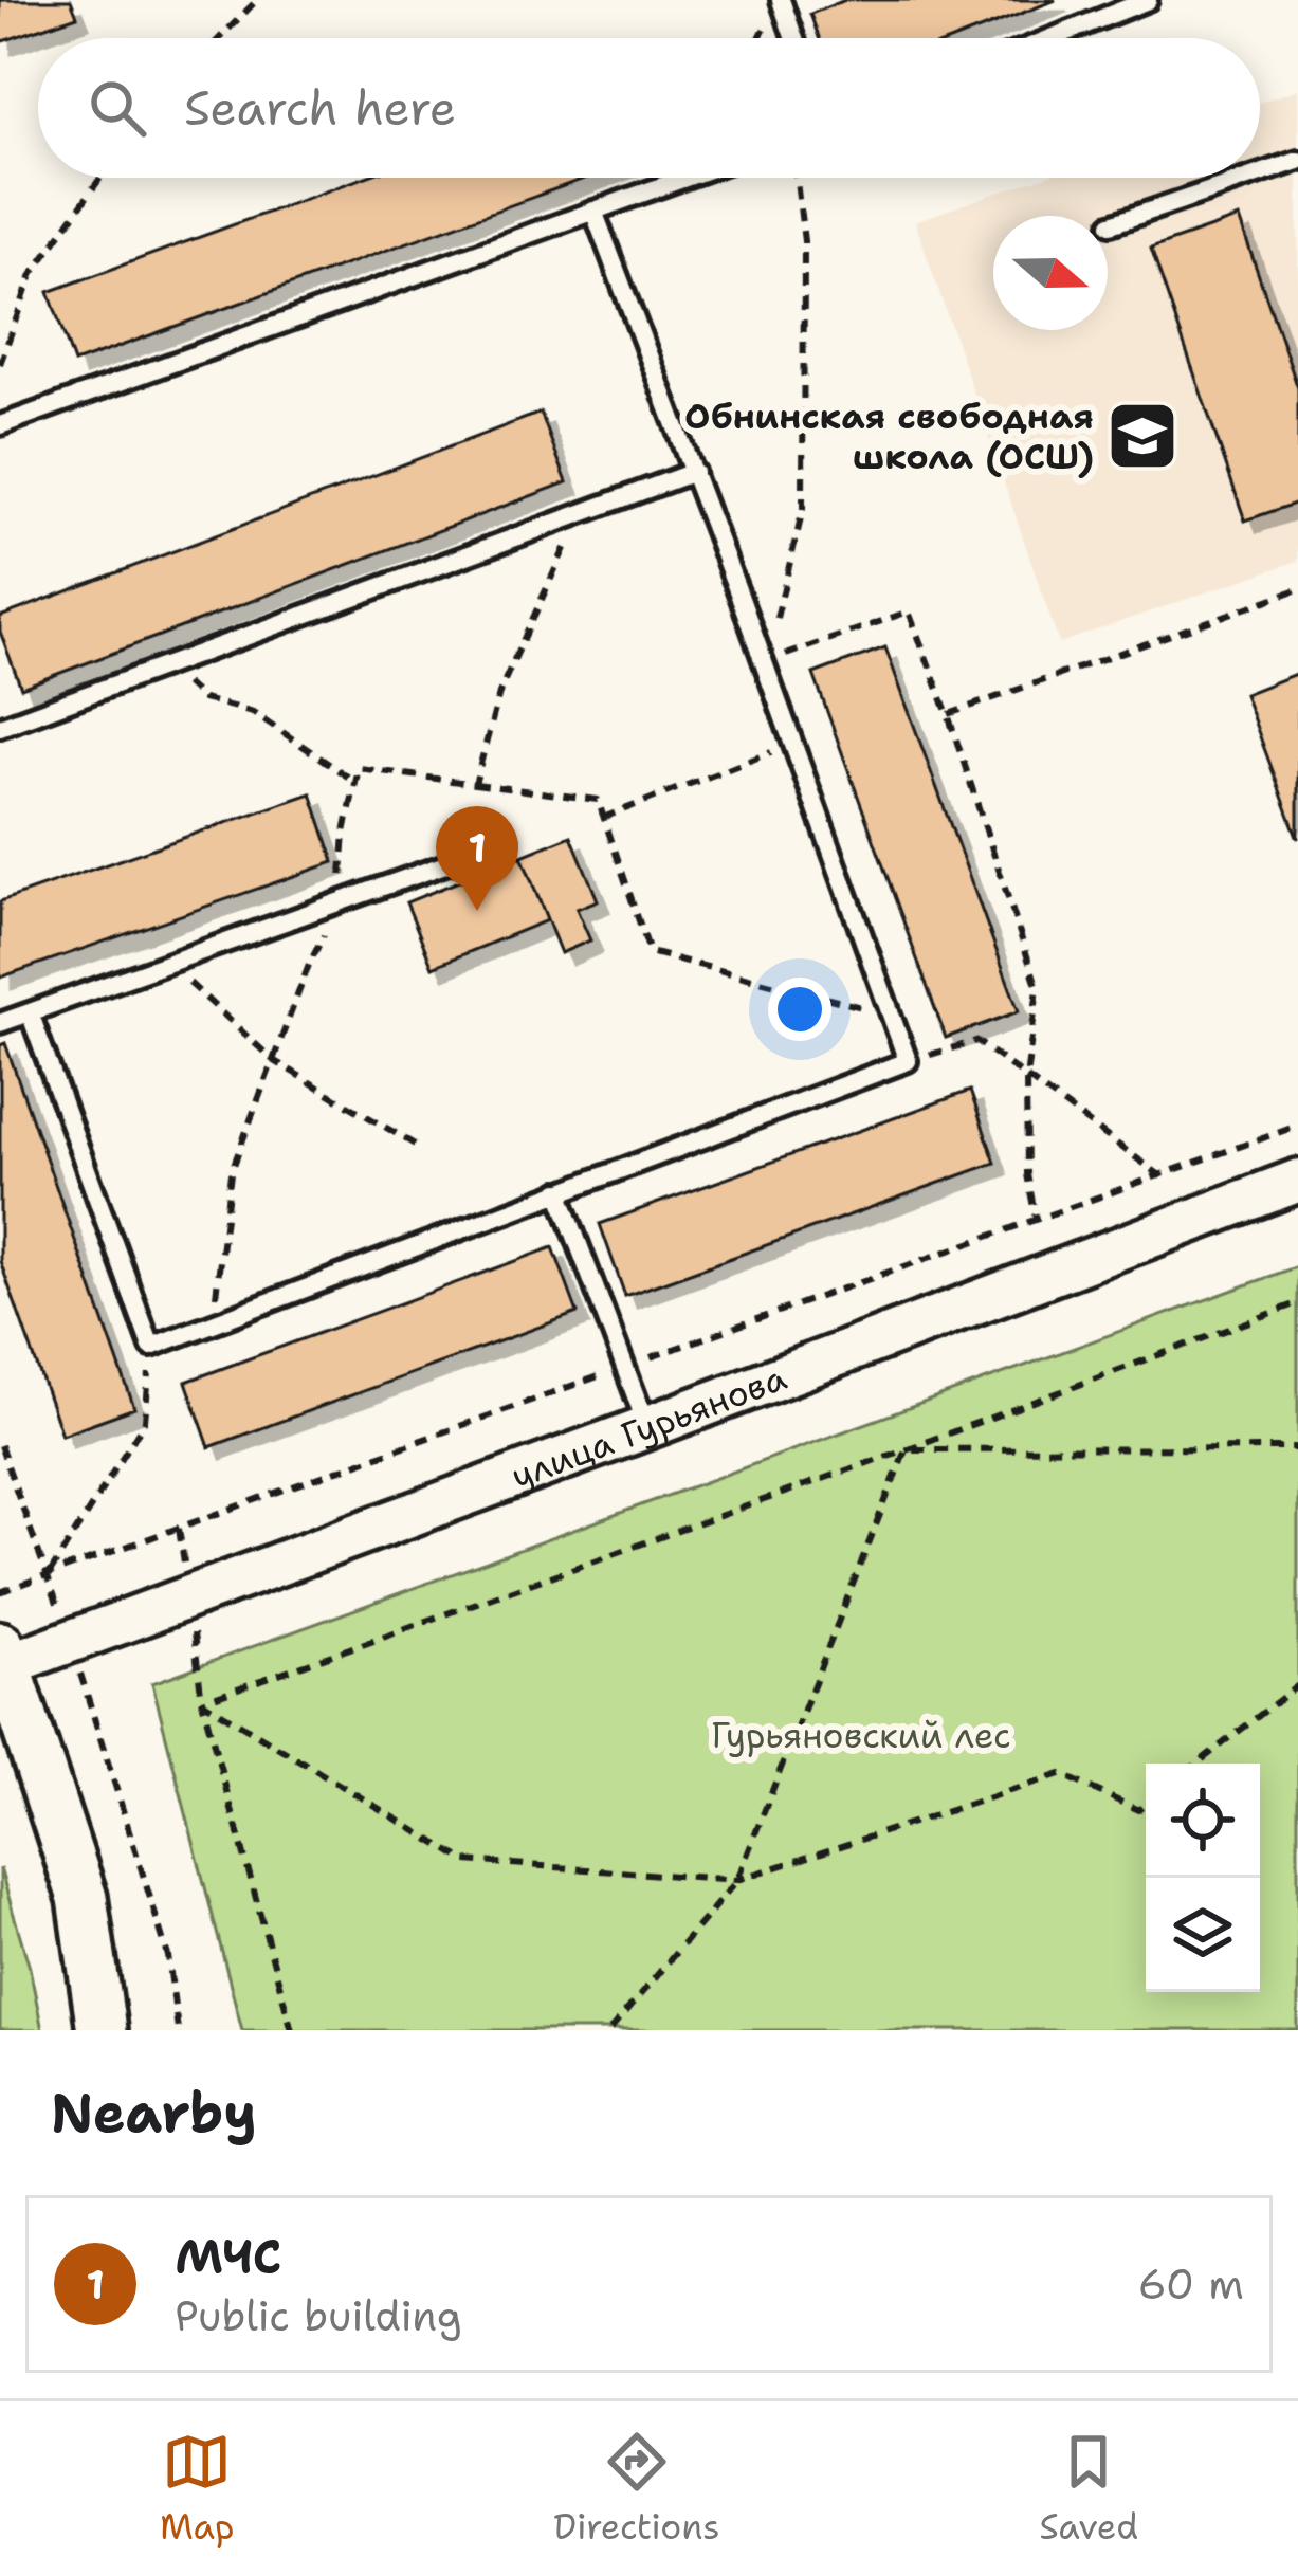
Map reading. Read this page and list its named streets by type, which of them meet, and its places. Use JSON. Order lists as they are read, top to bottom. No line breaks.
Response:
{"streets":{"street":["улица Гурьянова"]},"parks":["Гурьяновский лес"],"places":{"school or university":["Обнинская свободная школа (ОСШ)"]},"north":"right","page":{"search":"Search here","pins":"1","heading":"Nearby","list":[{"mark":"1","name":"МЧС","note":"Public building","value":"60 m"}],"nav":["Map","Directions","Saved"]}}
